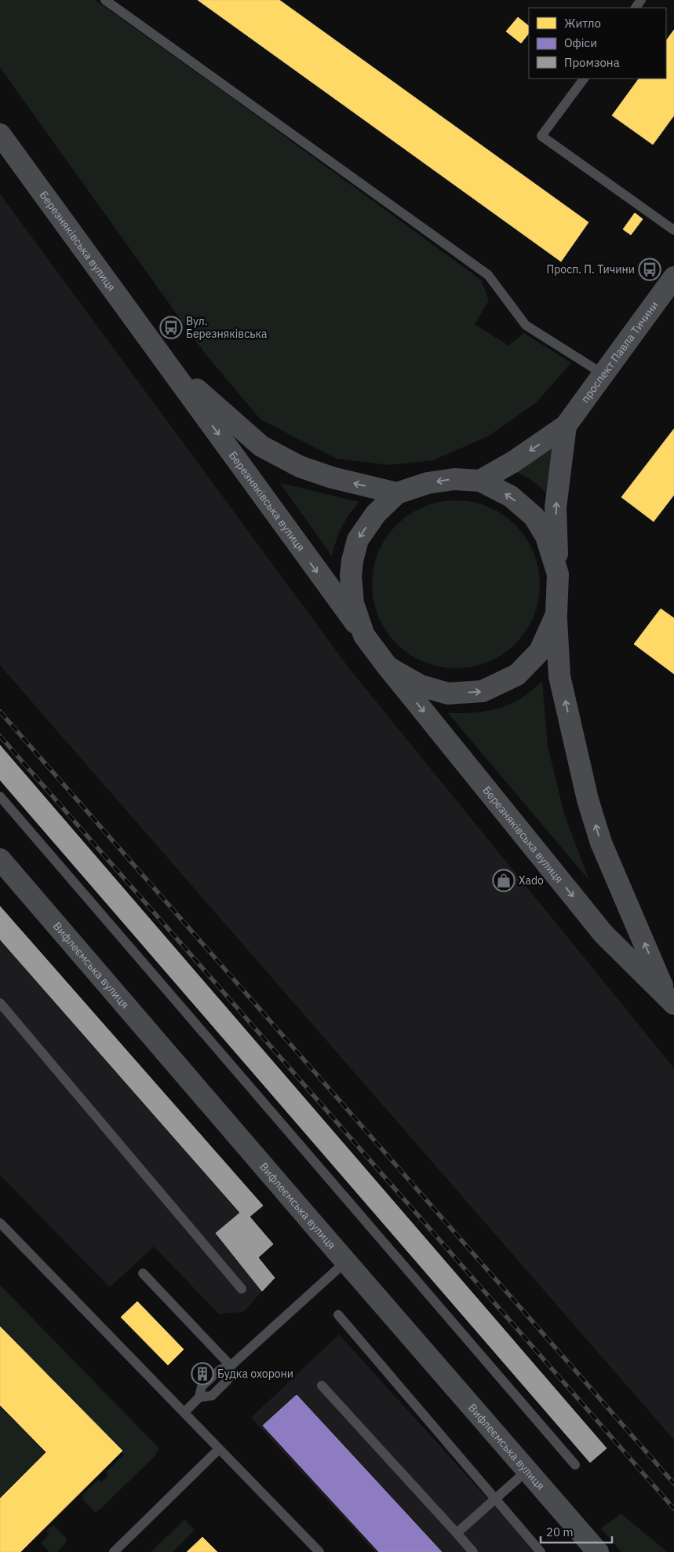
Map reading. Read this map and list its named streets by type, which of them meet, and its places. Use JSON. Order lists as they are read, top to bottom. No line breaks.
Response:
{"streets":{"street":["Березняківська вулиця","проспект Павла Тичини","Вифлеємська вулиця"]},"crossings":[["Березняківська вулиця","проспект Павла Тичини"]],"places":{"bus stop":["Просп. П. Тичини","Вул. Березняківська"],"shop":["Xado"],"building":["Будка охорони"]},"legend":["Житло","Офіси","Промзона"],"scale_bar":"20 m"}
